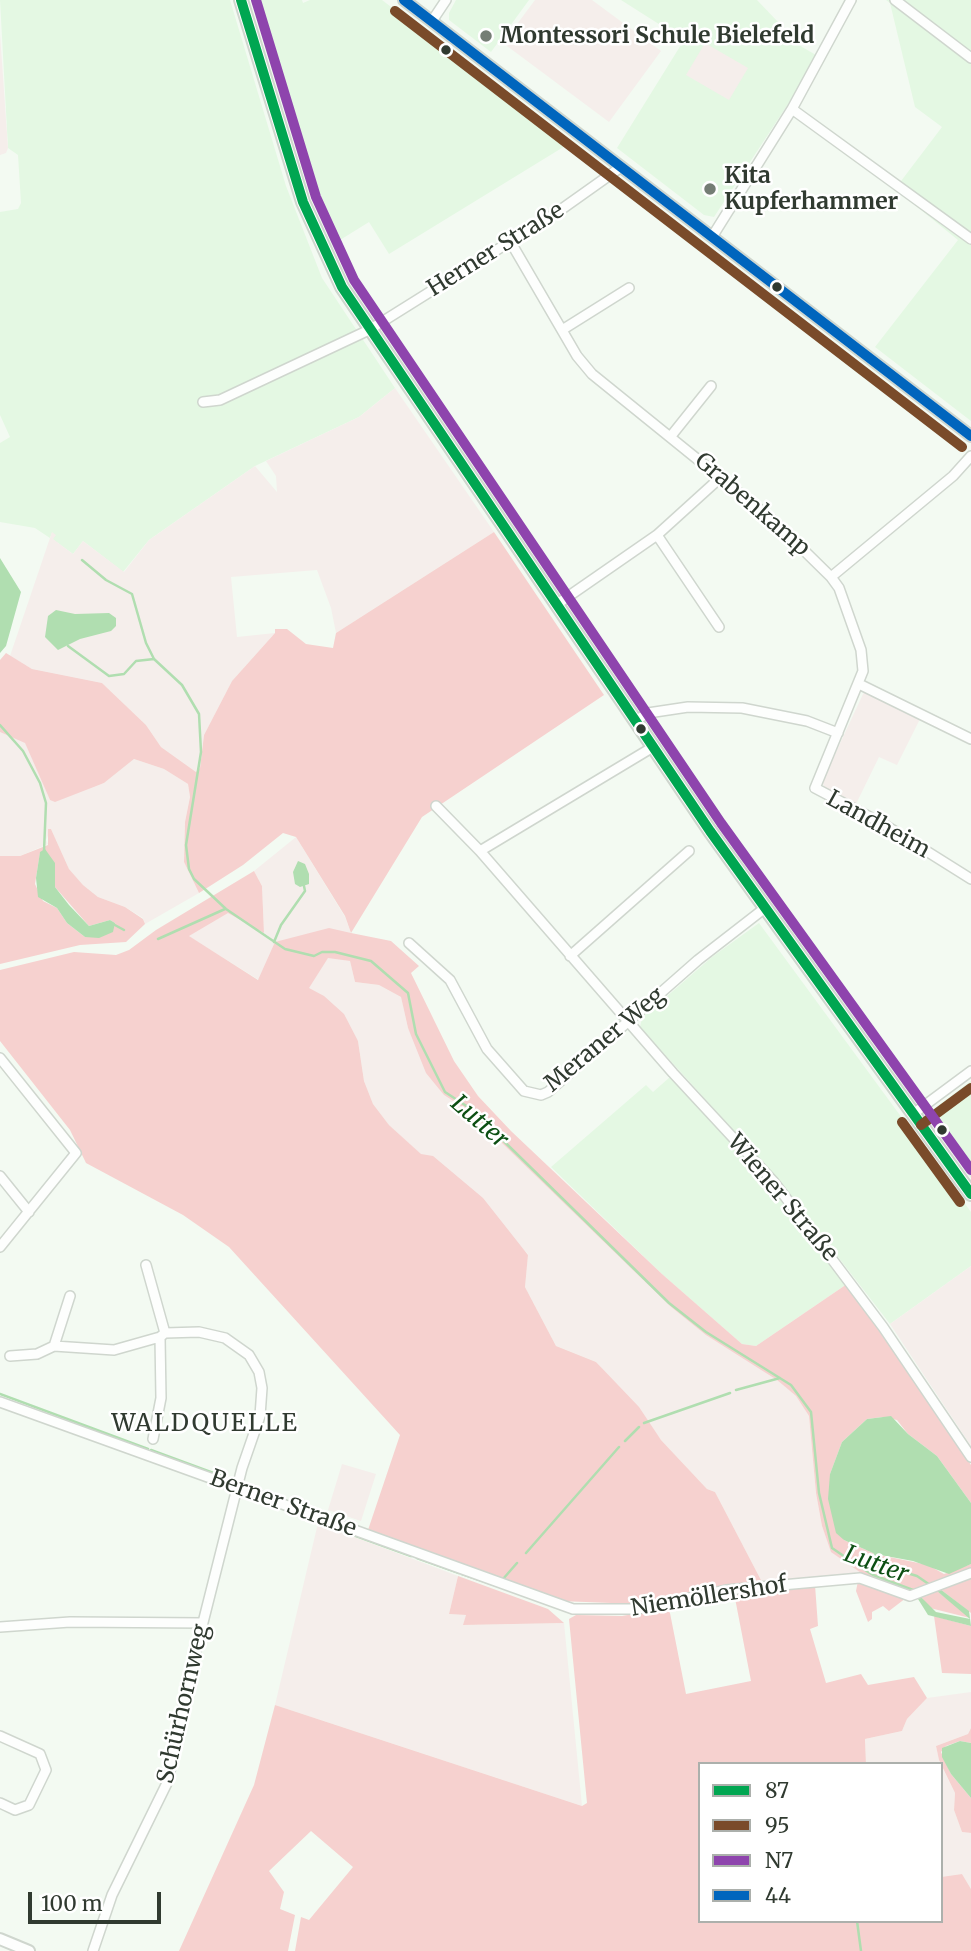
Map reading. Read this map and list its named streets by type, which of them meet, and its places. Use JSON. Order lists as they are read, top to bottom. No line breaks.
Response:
{"streets":{"street":["Herner Straße","Grabenkamp","Landheim","Meraner Weg","Wiener Straße","Berner Straße","Niemöllershof","Schürhornweg"]},"crossings":[["Herner Straße","Grabenkamp"],["Grabenkamp","Landheim"],["Meraner Weg","Wiener Straße"],["Berner Straße","Niemöllershof"],["Berner Straße","Schürhornweg"]],"districts":["WALDQUELLE"],"water":["Lutter"],"places":["Montessori Schule Bielefeld","Kita Kupferhammer"],"lines":["transit line 87","transit line N7","transit line 44","transit line 95"],"legend":["87","95","N7","44"],"scale_bar":"100 m"}
